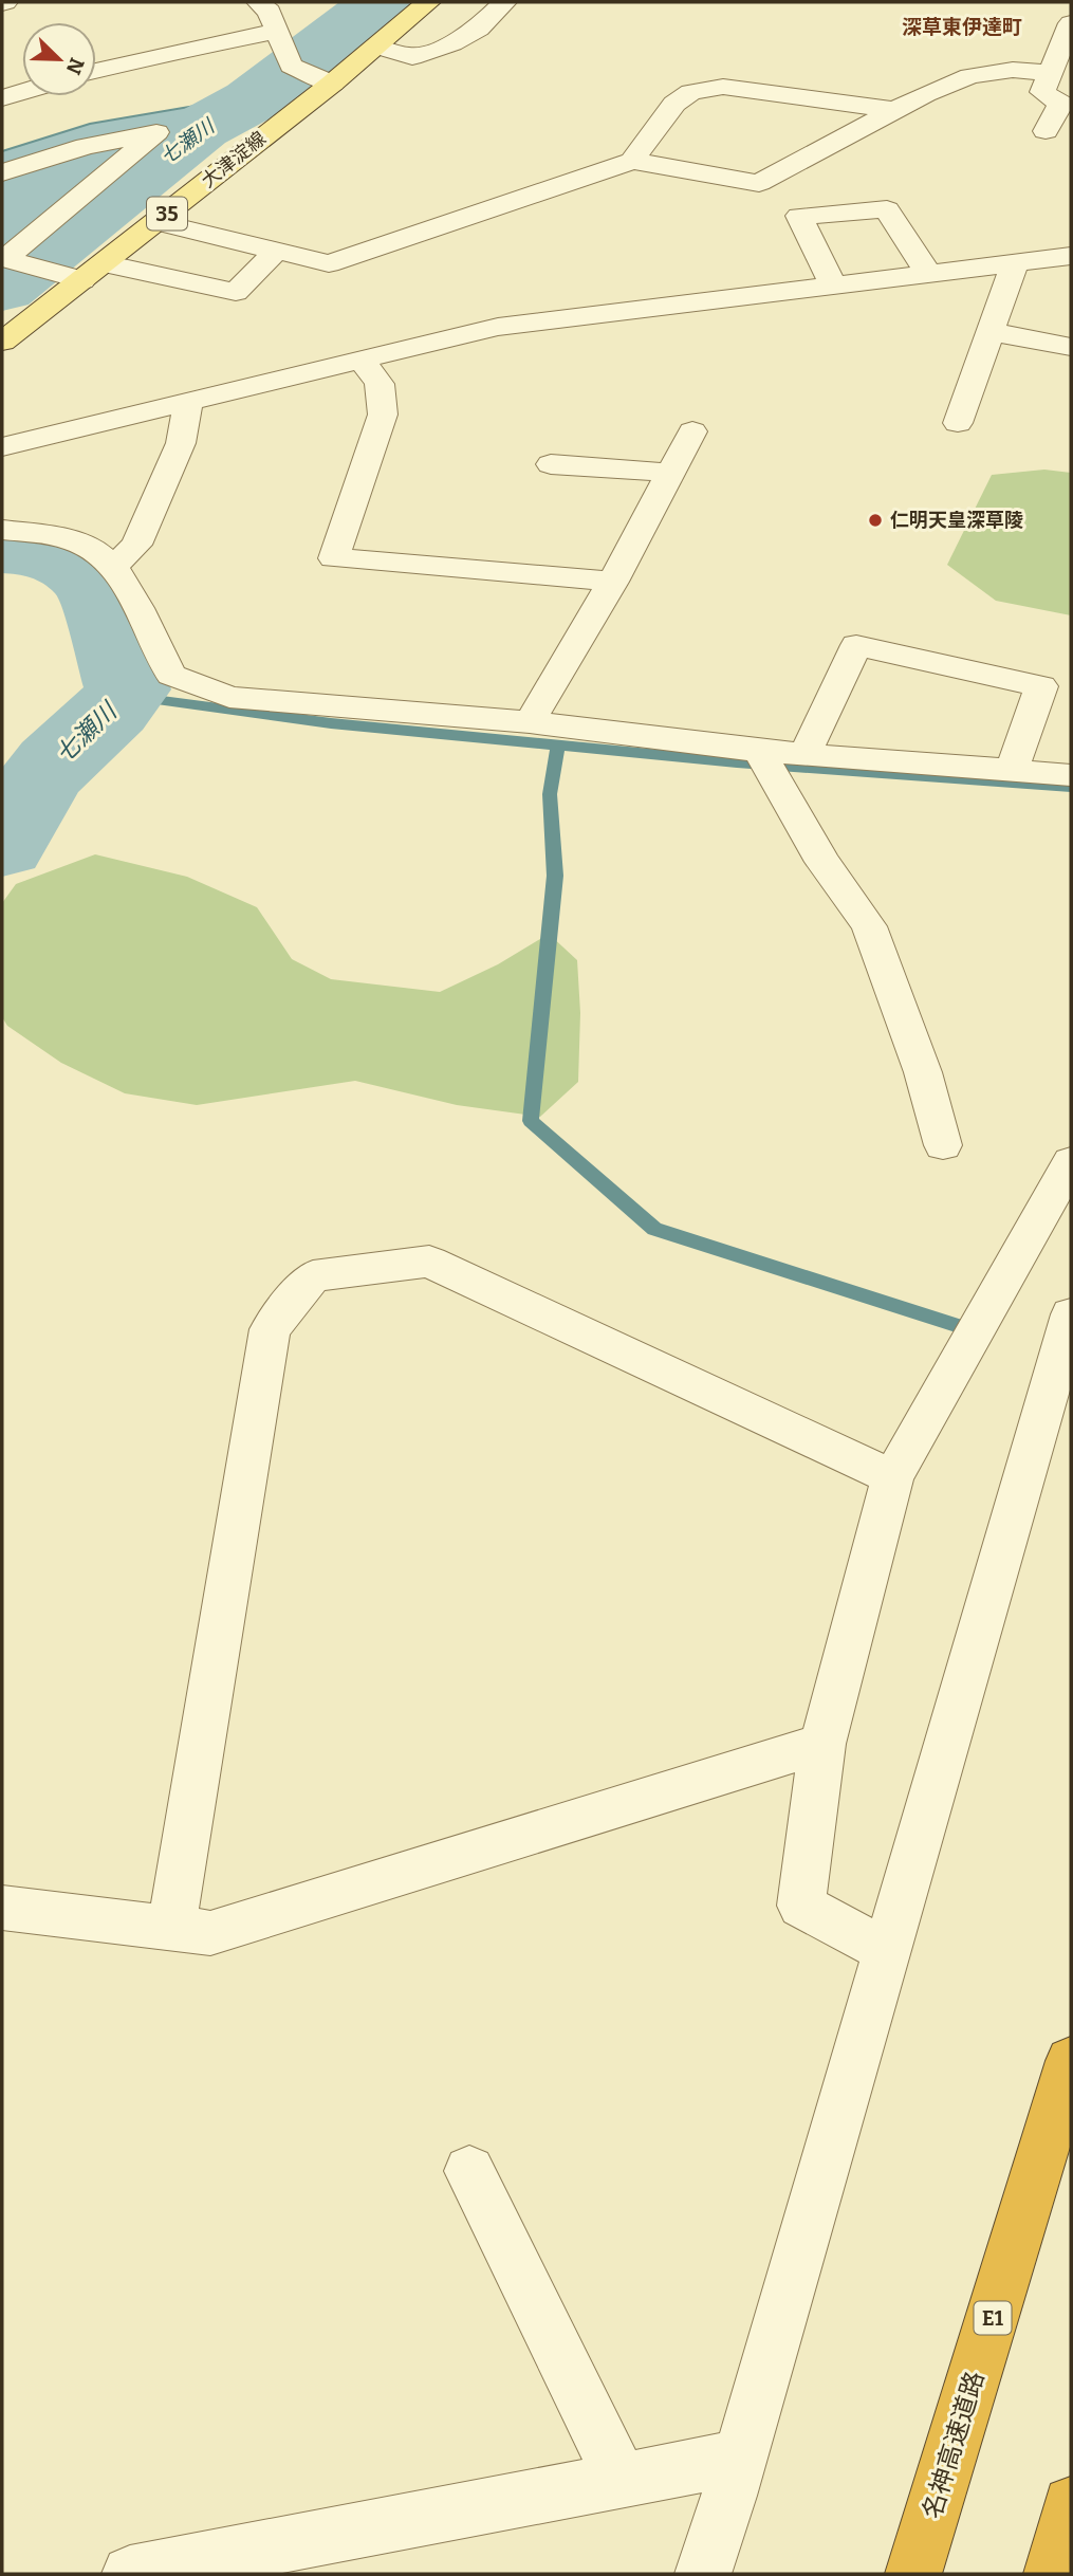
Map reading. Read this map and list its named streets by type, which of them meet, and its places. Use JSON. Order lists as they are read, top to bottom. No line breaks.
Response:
{"streets":{"highway":["E1","名神高速道路"],"main road":["大津淀線","35"]},"districts":["深草東伊達町"],"water":["七瀬川"],"places":["仁明天皇深草陵"],"north":"bottom right"}
